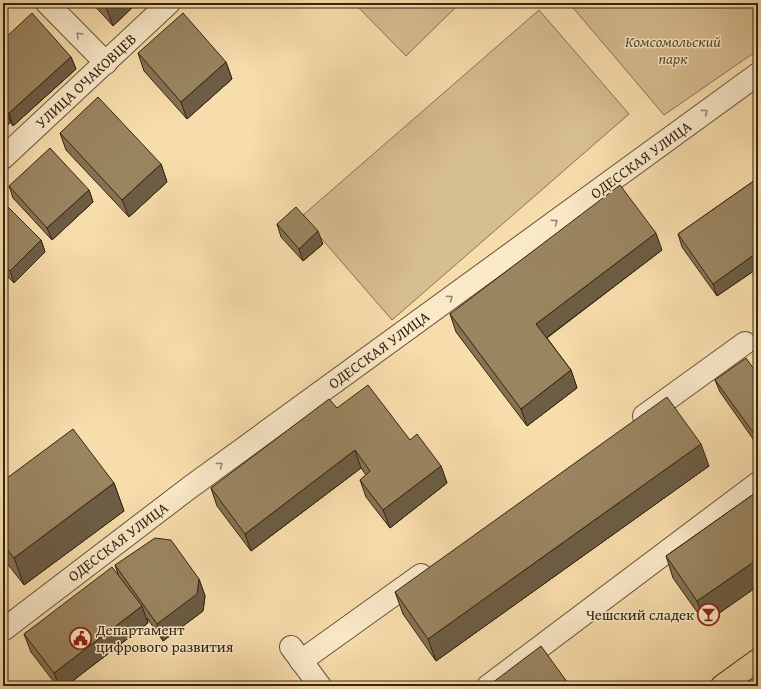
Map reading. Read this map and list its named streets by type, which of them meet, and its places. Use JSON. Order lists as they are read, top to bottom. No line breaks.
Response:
{"streets":{"street":["УЛИЦА ОЧАКОВЦЕВ","ОДЕССКАЯ УЛИЦА"]},"one_way":["ОДЕССКАЯ УЛИЦА"],"parks":["Комсомольский парк"],"places":{"bar":["Чешский сладек"],"public building":["Департамент цифрового развития"]}}
